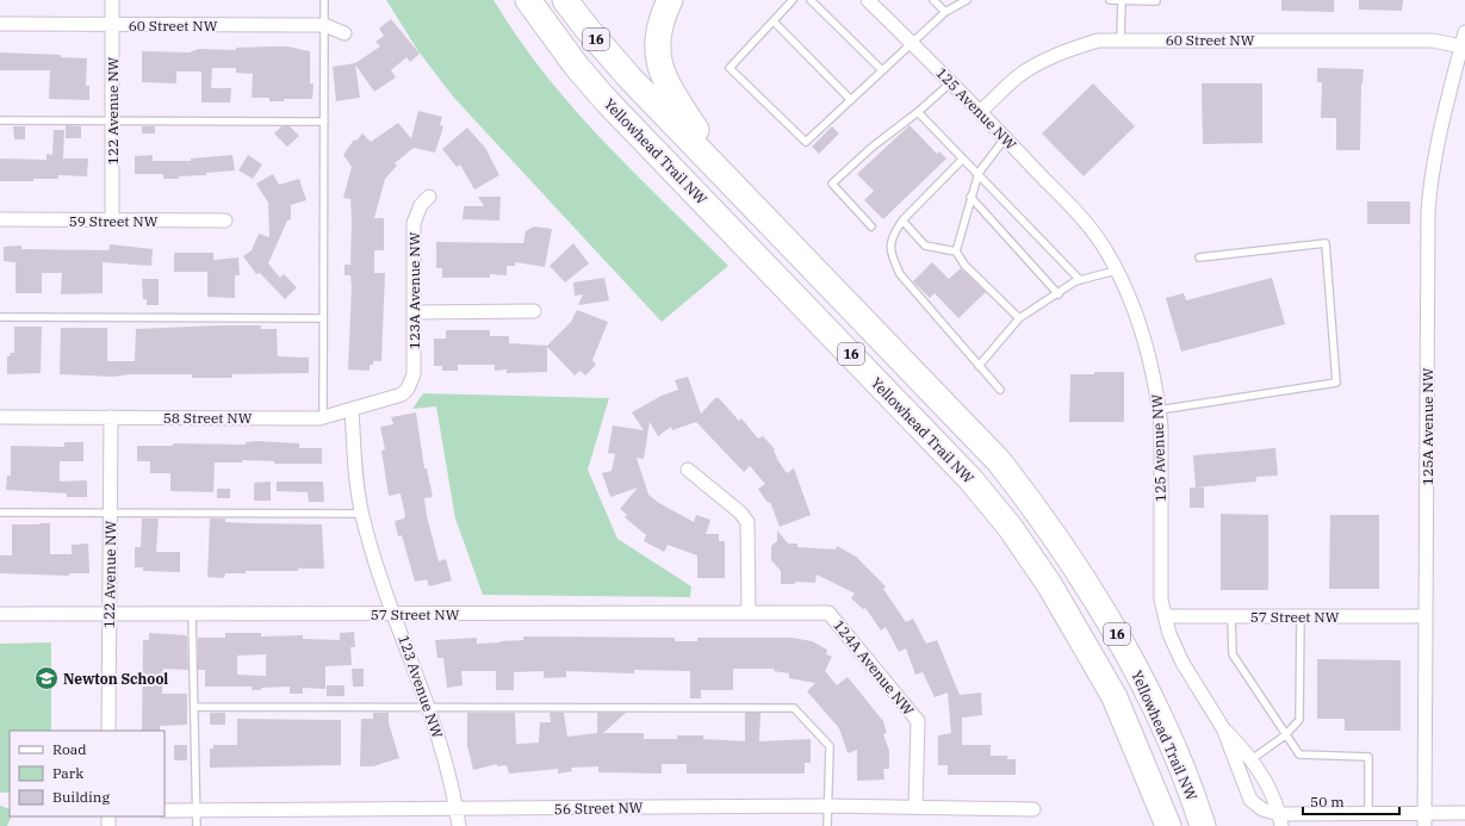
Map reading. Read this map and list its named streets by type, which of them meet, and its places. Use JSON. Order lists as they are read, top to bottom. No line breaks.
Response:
{"streets":{"highway":["16","Yellowhead Trail NW"],"street":["60 Street NW","125 Avenue NW","122 Avenue NW","59 Street NW","123A Avenue NW","58 Street NW","125A Avenue NW","57 Street NW","124A Avenue NW","123 Avenue NW","56 Street NW"]},"crossings":[["60 Street NW","125 Avenue NW"],["60 Street NW","122 Avenue NW"],["60 Street NW","125A Avenue NW"],["125 Avenue NW","57 Street NW"],["122 Avenue NW","59 Street NW"],["122 Avenue NW","58 Street NW"],["122 Avenue NW","57 Street NW"],["123A Avenue NW","58 Street NW"],["58 Street NW","123 Avenue NW"],["125A Avenue NW","57 Street NW"],["57 Street NW","124A Avenue NW"],["57 Street NW","123 Avenue NW"],["124A Avenue NW","56 Street NW"],["123 Avenue NW","56 Street NW"]],"places":{"school or university":["Newton School"]},"legend":["Road","Park","Building"],"scale_bar":"50 m"}
